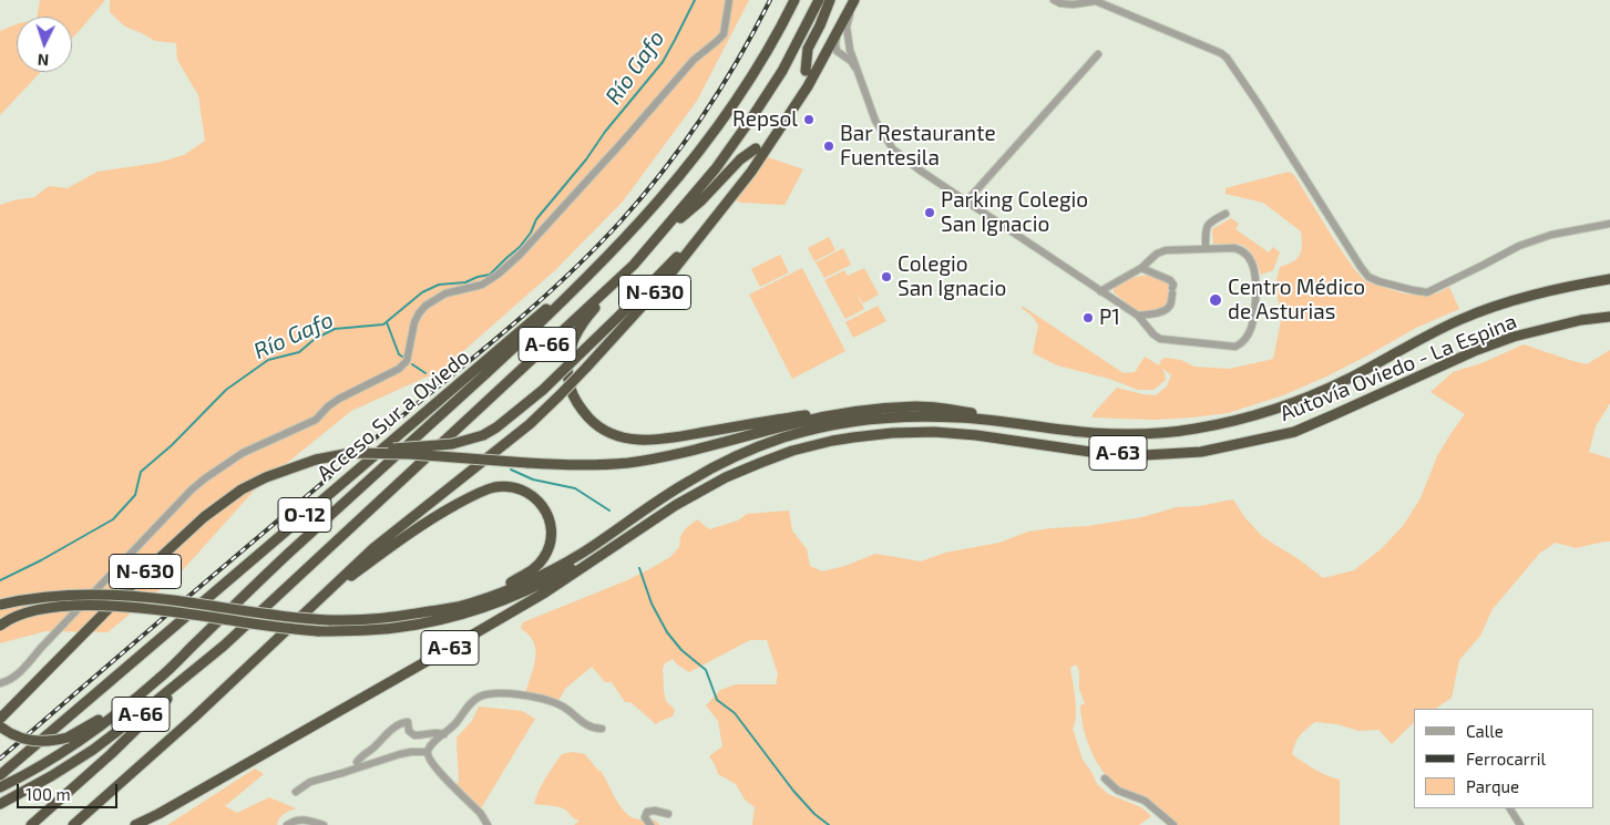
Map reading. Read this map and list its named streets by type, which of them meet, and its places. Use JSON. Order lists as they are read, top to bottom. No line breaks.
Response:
{"streets":{"highway":["N-630","A-66","Autovía Oviedo - La Espina","Acceso Sur a Oviedo","A-63","O-12"]},"crossings":[["A-66","Acceso Sur a Oviedo"],["Autovía Oviedo - La Espina","A-63"]],"water":["Río Gafo"],"places":["Repsol","Bar Restaurante Fuentesila","Parking Colegio San Ignacio","Colegio San Ignacio","Centro Médico de Asturias","P1"],"legend":["Calle","Ferrocarril","Parque"],"scale_bar":"100 m","north":"bottom"}
